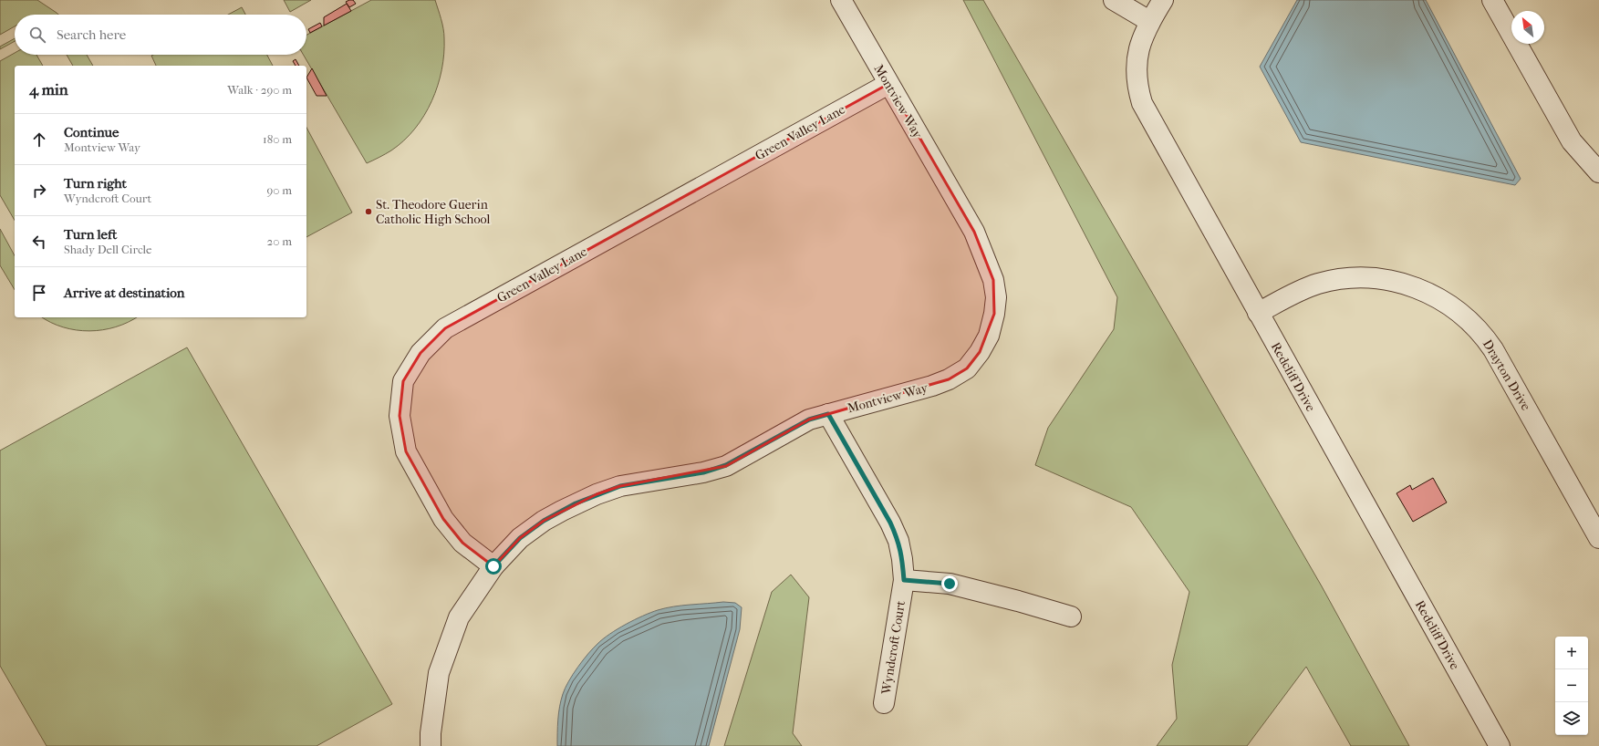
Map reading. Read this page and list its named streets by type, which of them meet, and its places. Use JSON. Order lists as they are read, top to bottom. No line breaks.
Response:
{"streets":{"street":["Montview Way","Green Valley Lane","Drayton Drive","Redcliff Drive","Wyndcroft Court"]},"crossings":[["Montview Way","Green Valley Lane"],["Montview Way","Wyndcroft Court"],["Drayton Drive","Redcliff Drive"]],"places":["St. Theodore Guerin Catholic High School"],"north":"top left","page":{"search":"Search here","heading":["4 min","Walk · 290 m"],"list":[["Continue","Montview Way","180 m"],["Turn right","Wyndcroft Court","90 m"],["Turn left","Shady Dell Circle","20 m"],"Arrive at destination"],"map_buttons":["+","−"]}}
